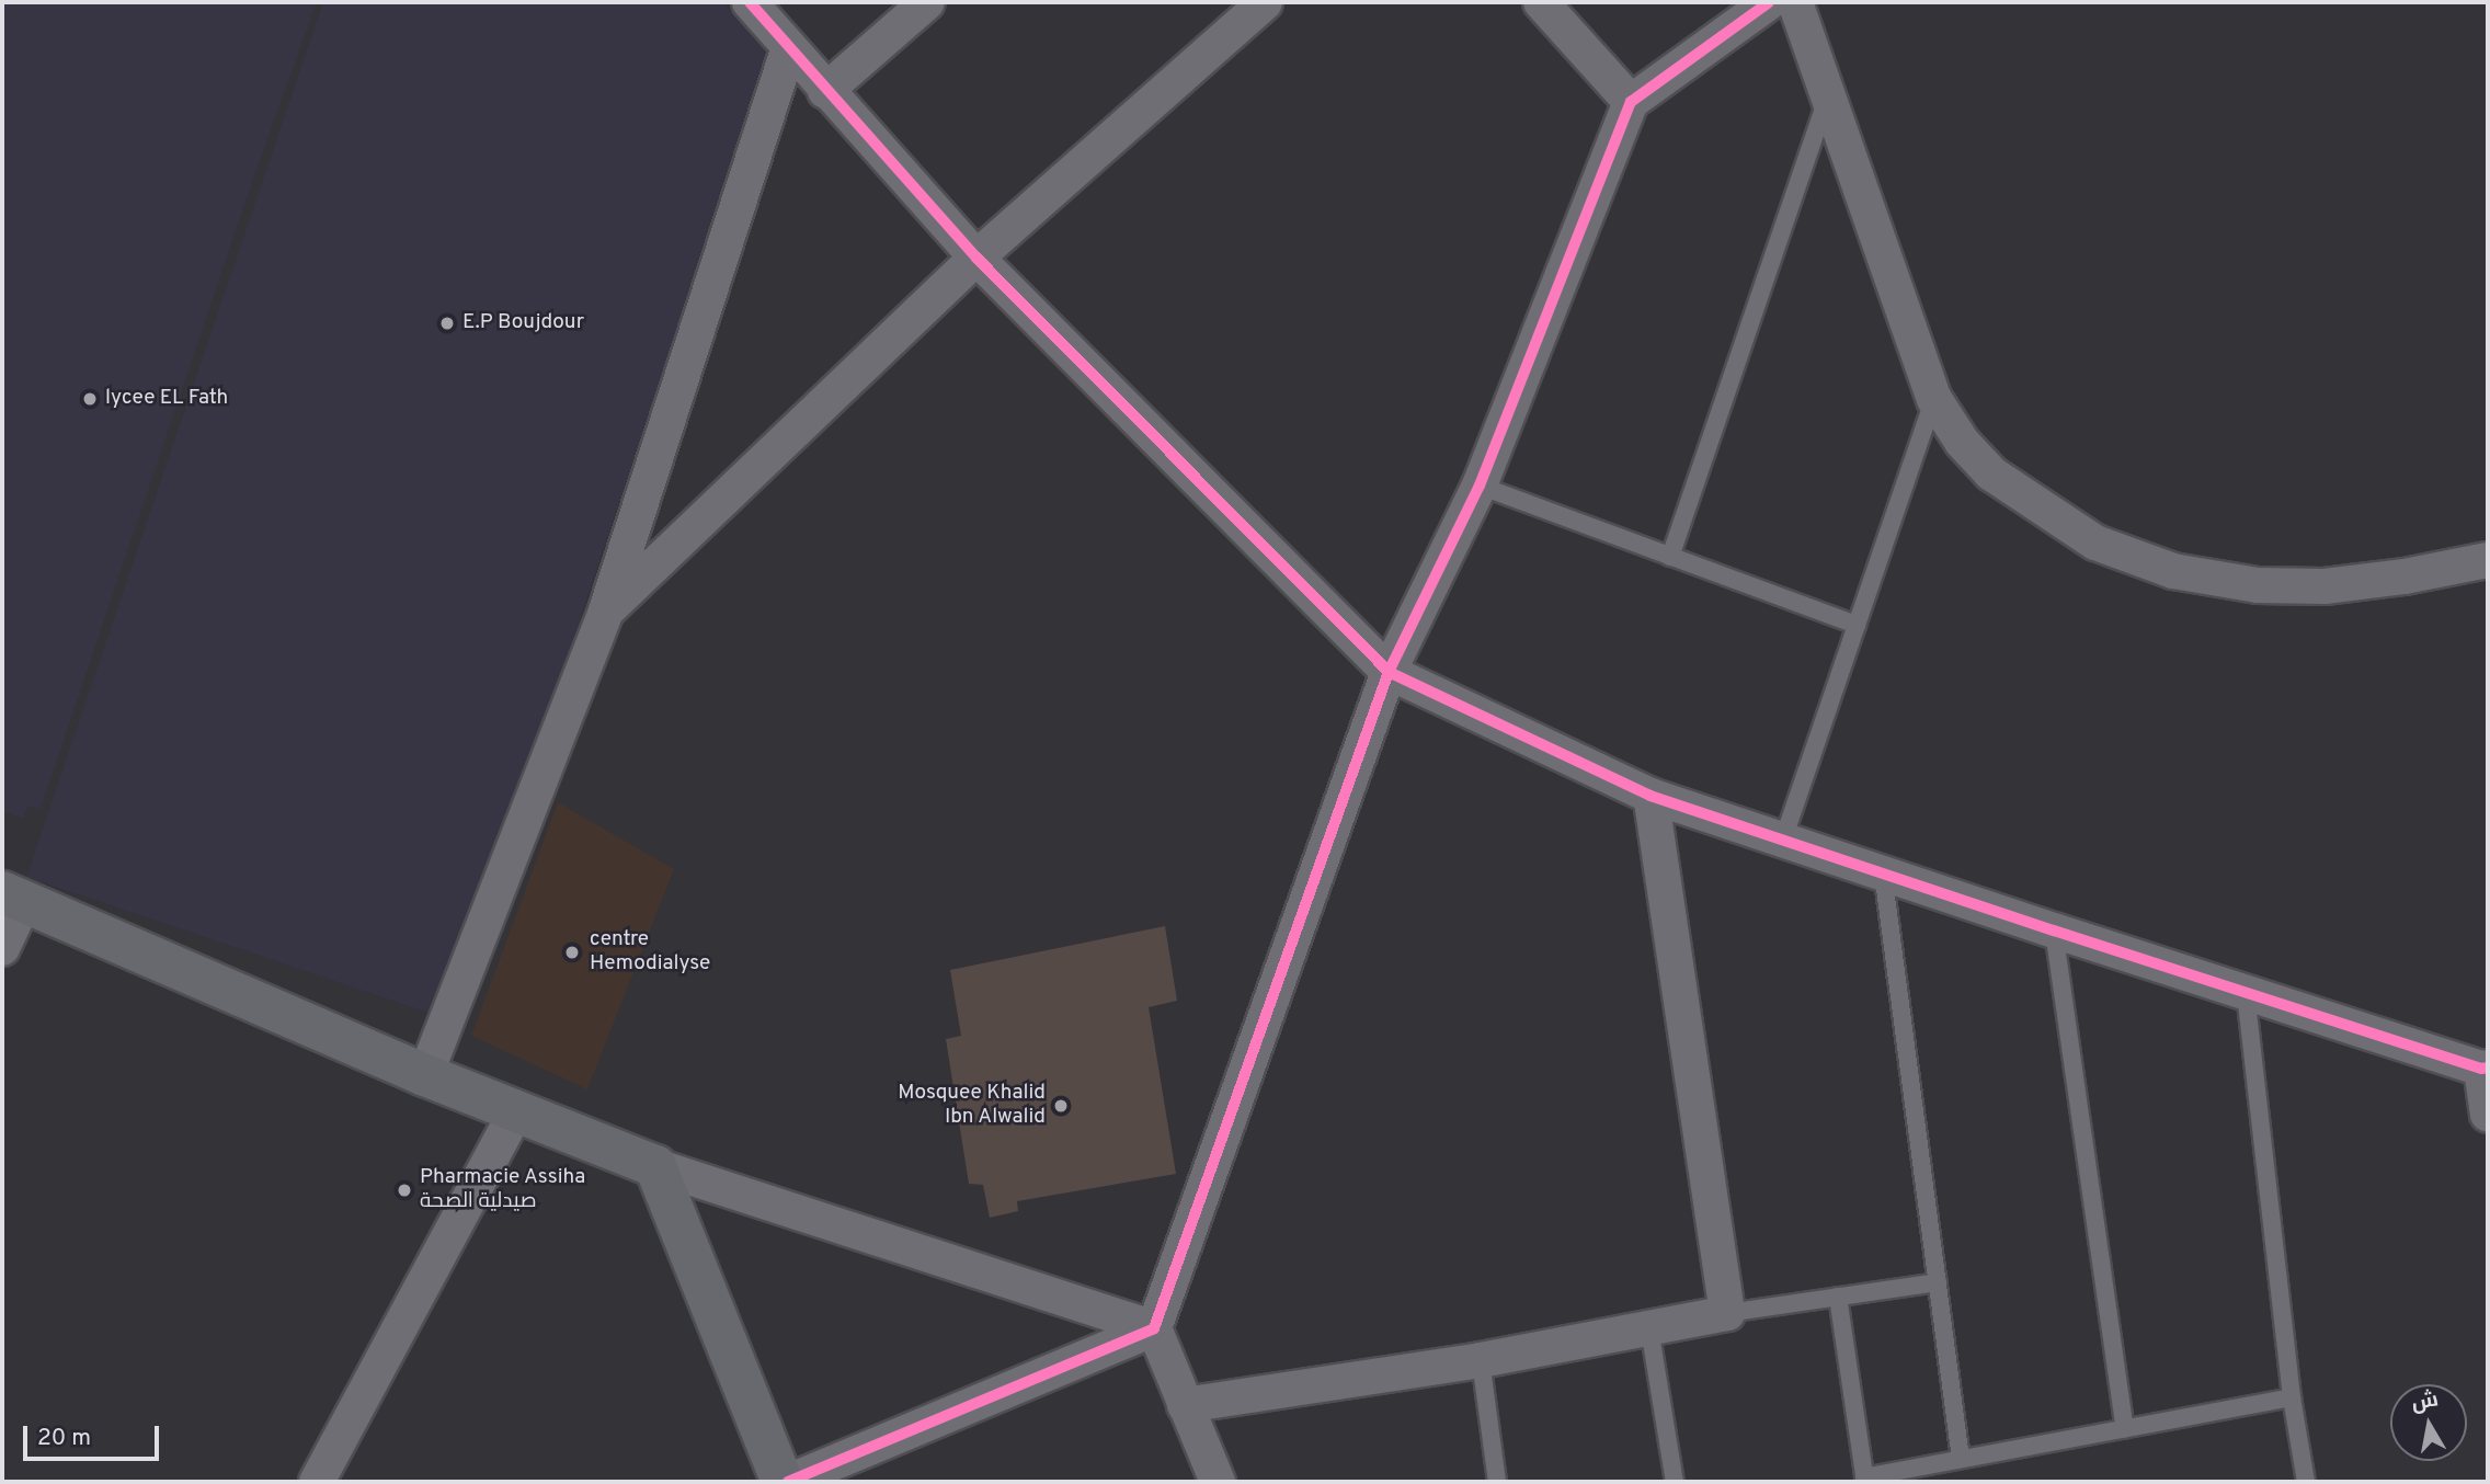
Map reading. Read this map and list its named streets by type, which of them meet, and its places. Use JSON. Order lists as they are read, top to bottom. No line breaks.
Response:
{"places":["E.P Boujdour","lycee EL Fath","centre Hemodialyse","Mosquee Khalid Ibn Alwalid","Pharmacie Assiha صيدلية الصحة"],"scale_bar":"20 m","north":"top"}
